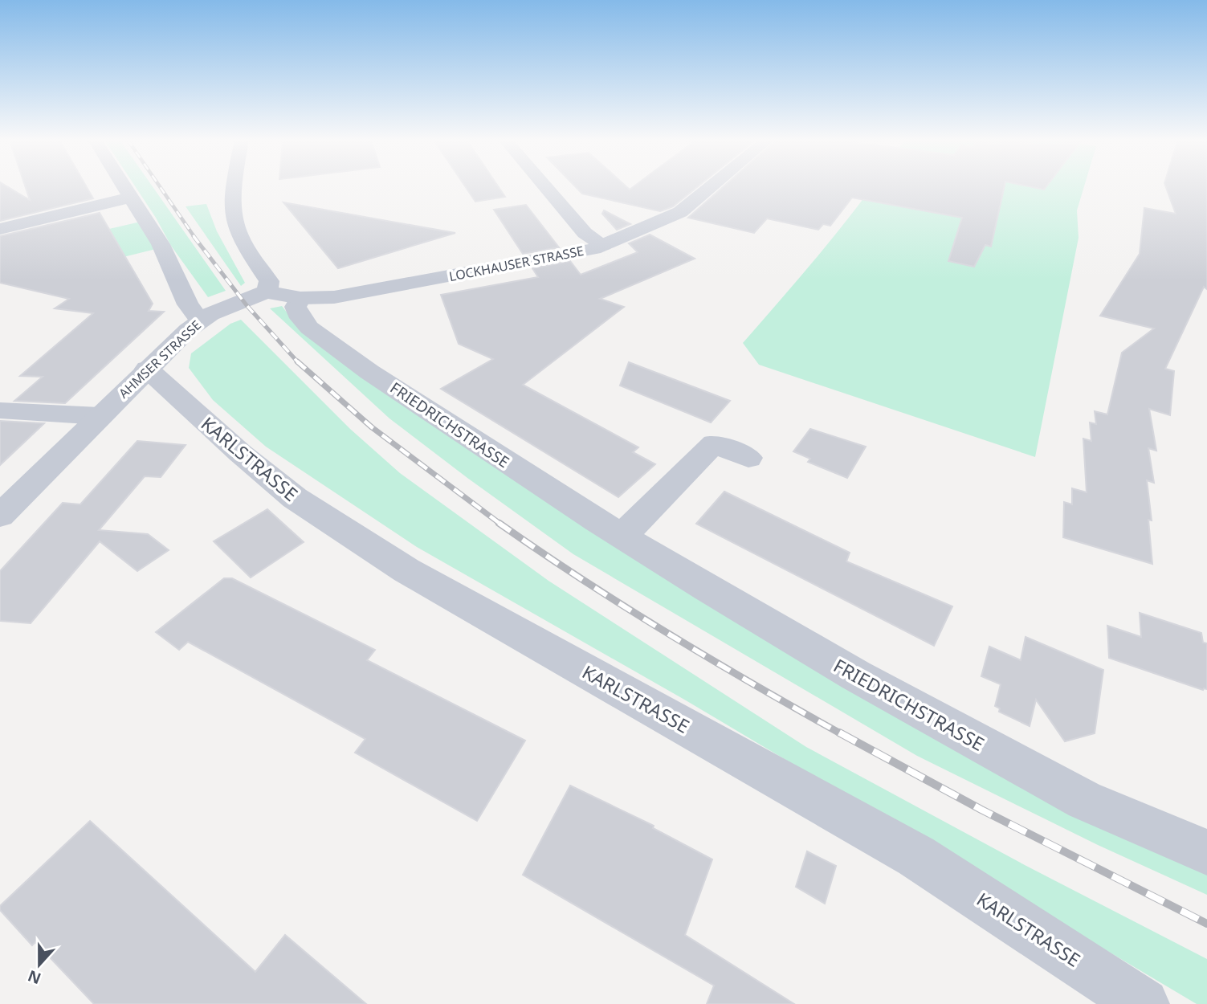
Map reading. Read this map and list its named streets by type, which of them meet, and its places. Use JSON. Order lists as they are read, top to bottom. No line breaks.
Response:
{"streets":{"street":["LOCKHAUSER STRASSE","AHMSER STRASSE","FRIEDRICHSTRASSE","KARLSTRASSE"]},"crossings":[["LOCKHAUSER STRASSE","AHMSER STRASSE"],["LOCKHAUSER STRASSE","FRIEDRICHSTRASSE"],["AHMSER STRASSE","KARLSTRASSE"]],"north":"bottom"}
